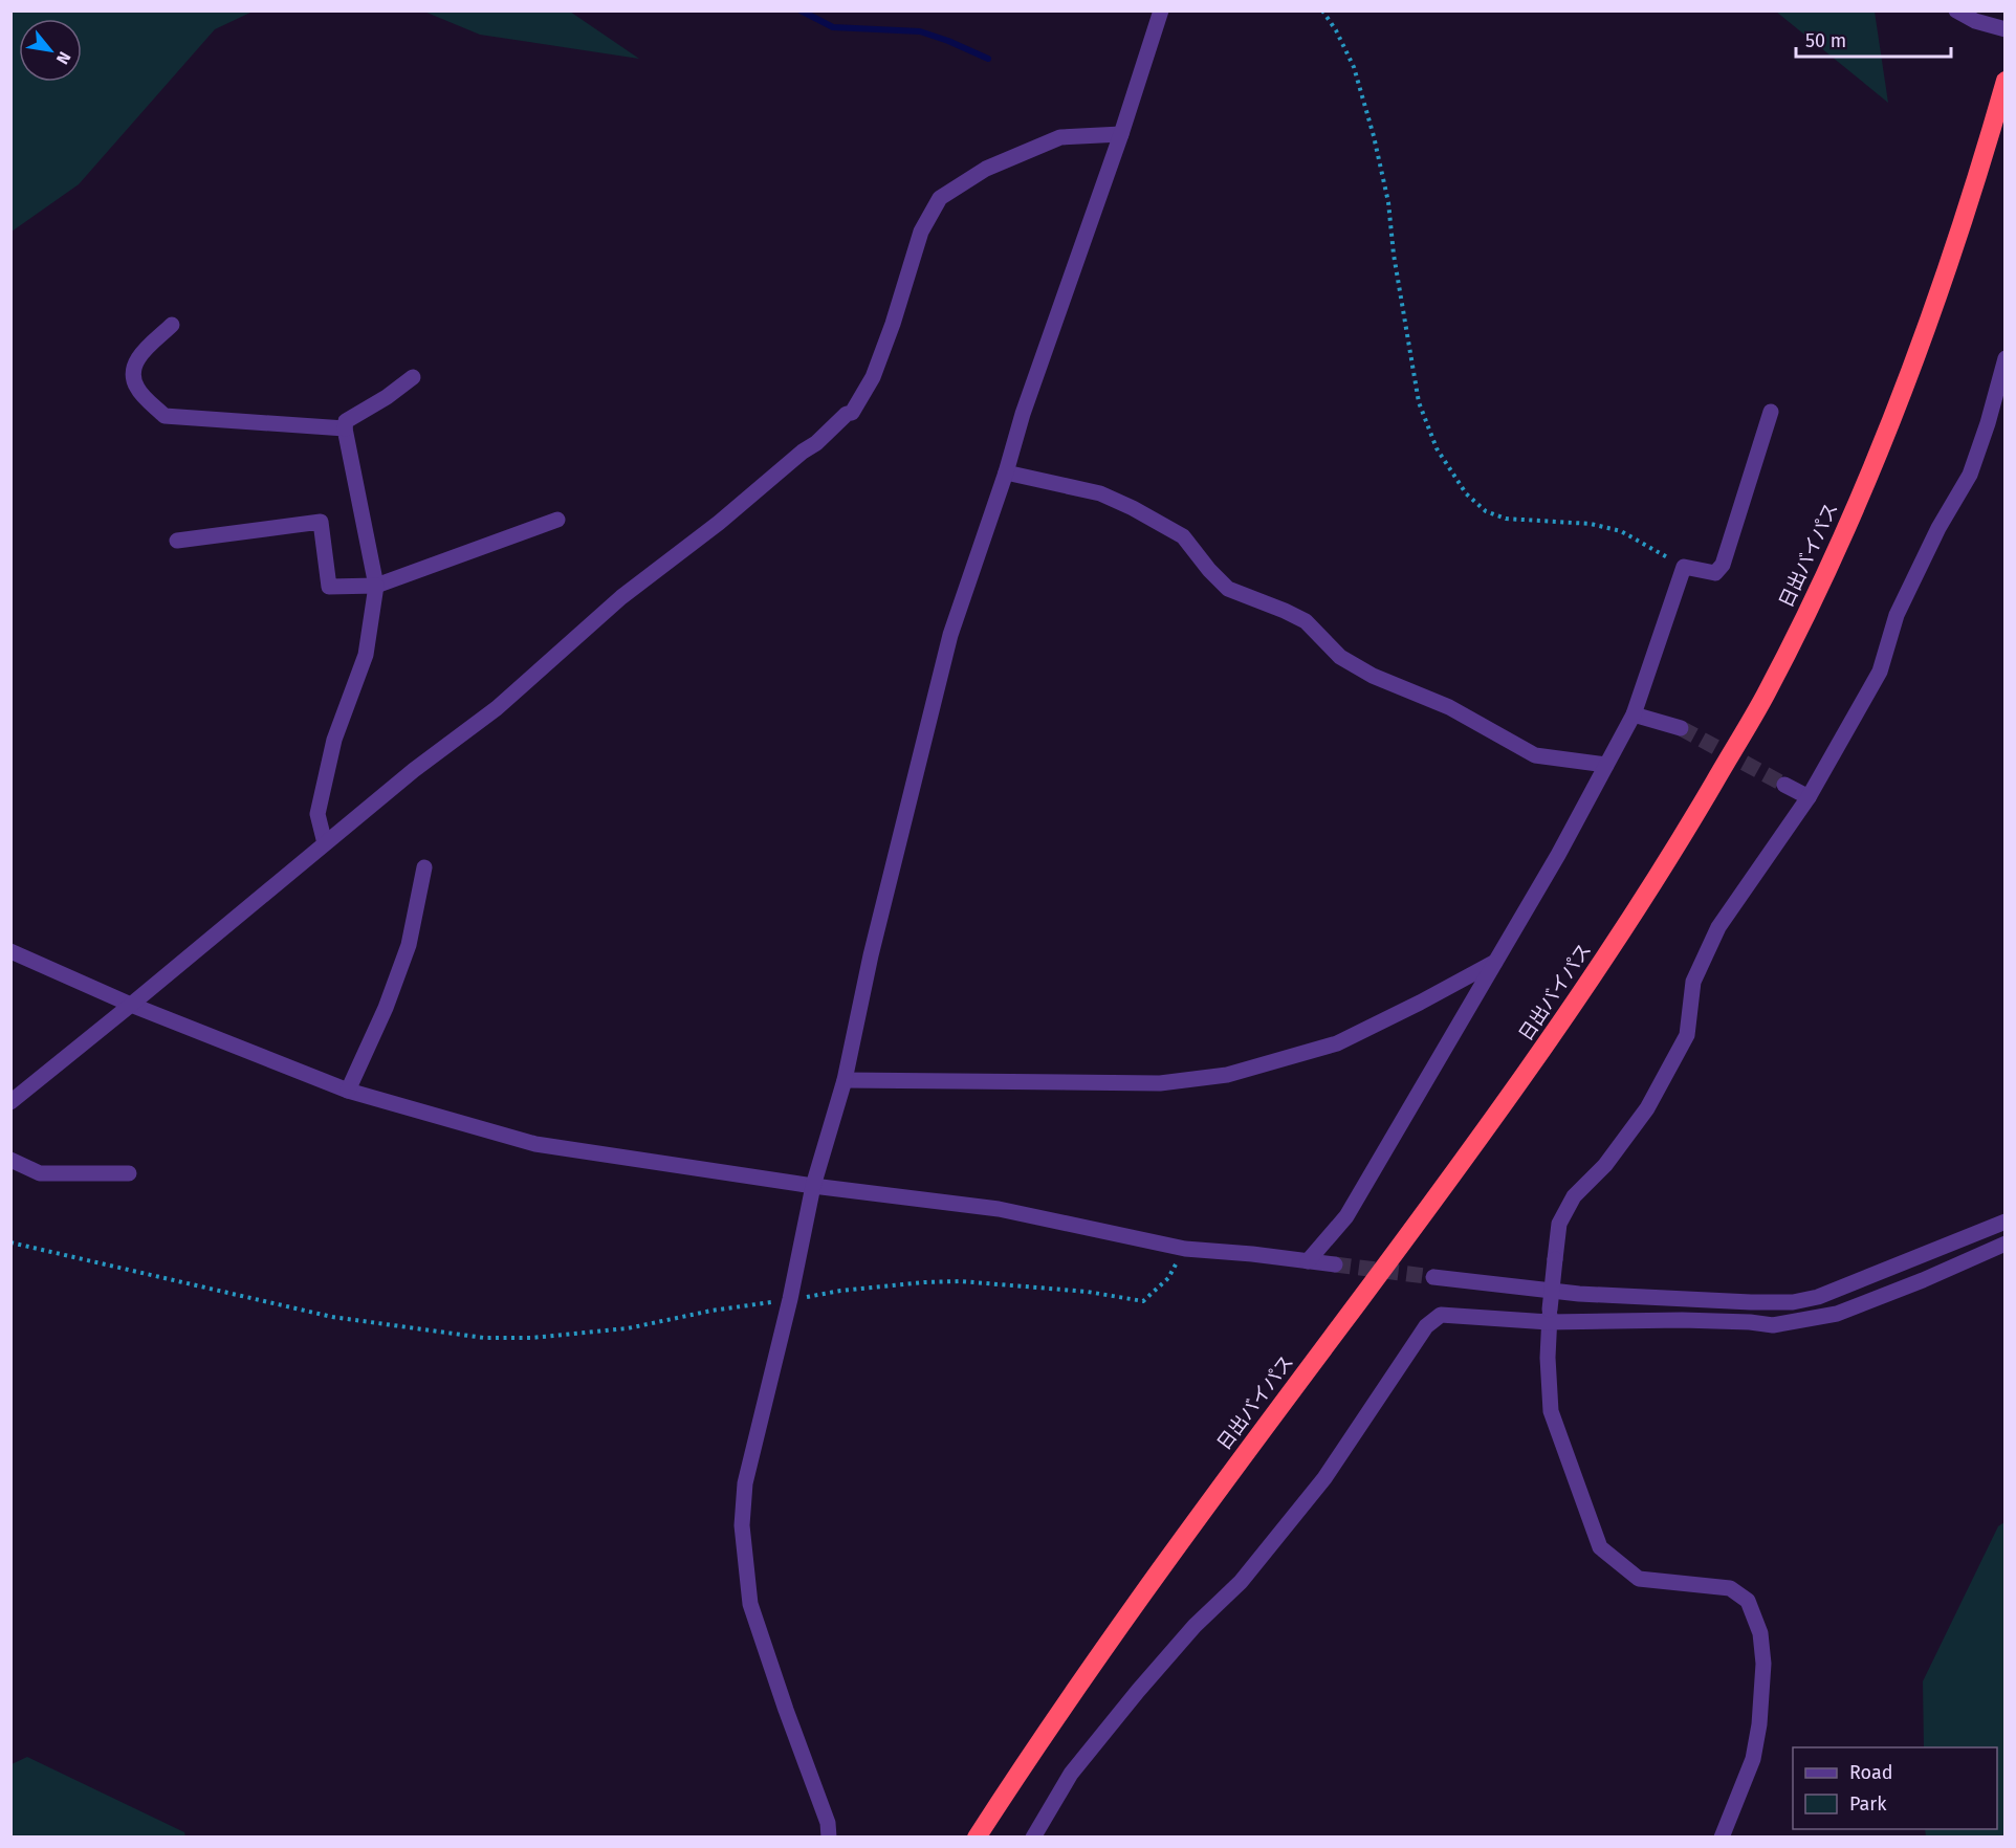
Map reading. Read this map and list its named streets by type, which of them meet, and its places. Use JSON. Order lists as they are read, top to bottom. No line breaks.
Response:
{"streets":{"highway":["日出バイパス"]},"legend":["Road","Park"],"scale_bar":"50 m","north":"bottom right"}
